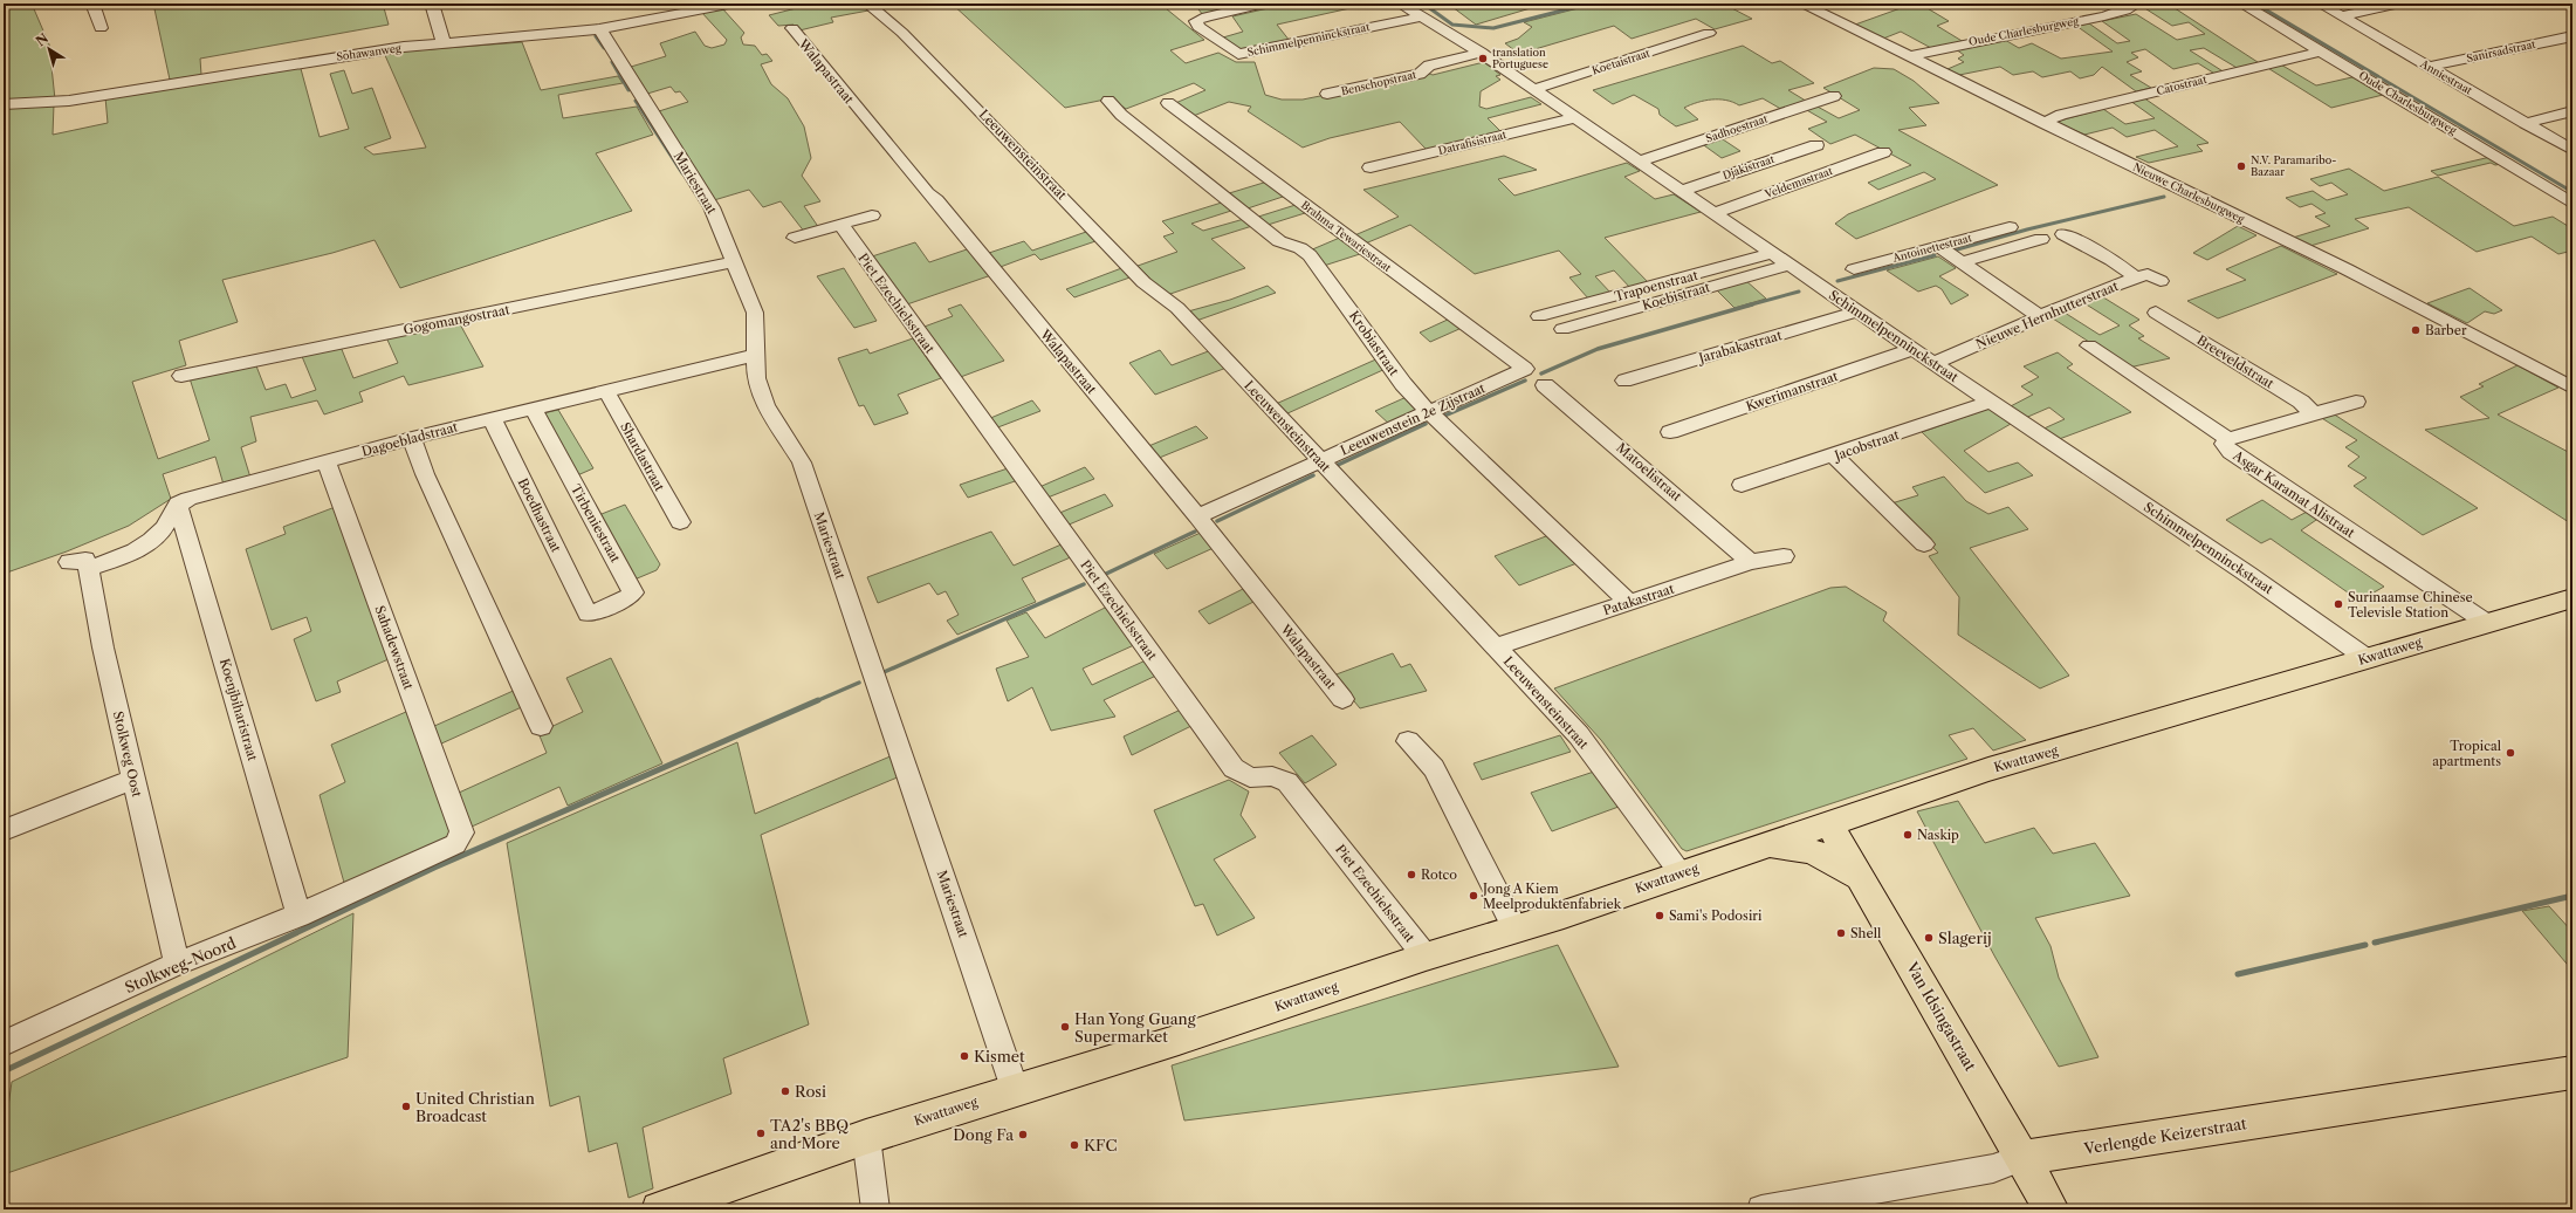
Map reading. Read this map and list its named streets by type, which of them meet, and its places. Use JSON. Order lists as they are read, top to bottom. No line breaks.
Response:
{"streets":{"main road":["Kwattaweg","Van Idsingastraat","Verlengde Keizerstraat"],"street":["Oude Charlesburgweg","Schimmelpenninckstraat","Sanirsadstraat","Sohawanweg","Koetaistraat","Walapastraat","Anniestraat","Benschopstraat","Catostraat","Sadhoestraat","Datrafisistraat","Leeuwensteinstraat","Djakistraat","Mariestraat","Veldemastraat","Nieuwe Charlesburgweg","Brahma Tewariestraat","Antoinettestraat","Trapoenstraat","Koebistraat","Piet Ezechielsstraat","Nieuwe Hernhutterstraat","Gogomangostraat","Krobiastraat","Jarabakastraat","Breeveldstraat","Kwerimanstraat","Leeuwenstein 2e Zijstraat","Dagoebladstraat","Jacobstraat","Shardastraat","Matoelistraat","Asgar Karamat Alistraat","Boedhastraat","Tirbeniestraat","Patakastraat","Sahadewstraat","Koenjbiharistraat","Stolkweg Oost","Stolkweg-Noord"]},"crossings":[["Oude Charlesburgweg","Catostraat"],["Oude Charlesburgweg","Nieuwe Charlesburgweg"],["Schimmelpenninckstraat","Koetaistraat"],["Schimmelpenninckstraat","Benschopstraat"],["Schimmelpenninckstraat","Sadhoestraat"],["Schimmelpenninckstraat","Datrafisistraat"],["Schimmelpenninckstraat","Djakistraat"],["Schimmelpenninckstraat","Veldemastraat"],["Schimmelpenninckstraat","Trapoenstraat"],["Schimmelpenninckstraat","Koebistraat"],["Schimmelpenninckstraat","Nieuwe Hernhutterstraat"],["Schimmelpenninckstraat","Jarabakastraat"],["Schimmelpenninckstraat","Kwerimanstraat"],["Schimmelpenninckstraat","Jacobstraat"],["Schimmelpenninckstraat","Kwattaweg"],["Sanirsadstraat","Anniestraat"],["Sohawanweg","Mariestraat"],["Walapastraat","Leeuwenstein 2e Zijstraat"],["Catostraat","Nieuwe Charlesburgweg"],["Leeuwensteinstraat","Leeuwenstein 2e Zijstraat"],["Leeuwensteinstraat","Patakastraat"],["Leeuwensteinstraat","Kwattaweg"],["Mariestraat","Gogomangostraat"],["Mariestraat","Dagoebladstraat"],["Mariestraat","Kwattaweg"],["Brahma Tewariestraat","Leeuwenstein 2e Zijstraat"],["Piet Ezechielsstraat","Kwattaweg"],["Krobiastraat","Leeuwenstein 2e Zijstraat"],["Krobiastraat","Patakastraat"],["Dagoebladstraat","Shardastraat"],["Dagoebladstraat","Boedhastraat"],["Dagoebladstraat","Tirbeniestraat"],["Dagoebladstraat","Sahadewstraat"],["Dagoebladstraat","Koenjbiharistraat"],["Dagoebladstraat","Stolkweg Oost"],["Matoelistraat","Patakastraat"],["Asgar Karamat Alistraat","Kwattaweg"],["Boedhastraat","Tirbeniestraat"],["Sahadewstraat","Stolkweg-Noord"],["Kwattaweg","Van Idsingastraat"],["Koenjbiharistraat","Stolkweg Oost"],["Koenjbiharistraat","Stolkweg-Noord"],["Stolkweg Oost","Stolkweg-Noord"],["Van Idsingastraat","Verlengde Keizerstraat"]],"places":["translation Portuguese","N.V. Paramaribo- Bazaar","Barber","Surinaamse Chinese Televisle Station","Tropical apartments","Naskip","Rotco","Jong A Kiem Meelproduktenfabriek","Sami's Podosiri","Shell","Slagerij","Han Yong Guang Supermarket","Kismet","Rosi","United Christian Broadcast","TA2's BBQ and More","Dong Fa","KFC"],"north":"top left"}
